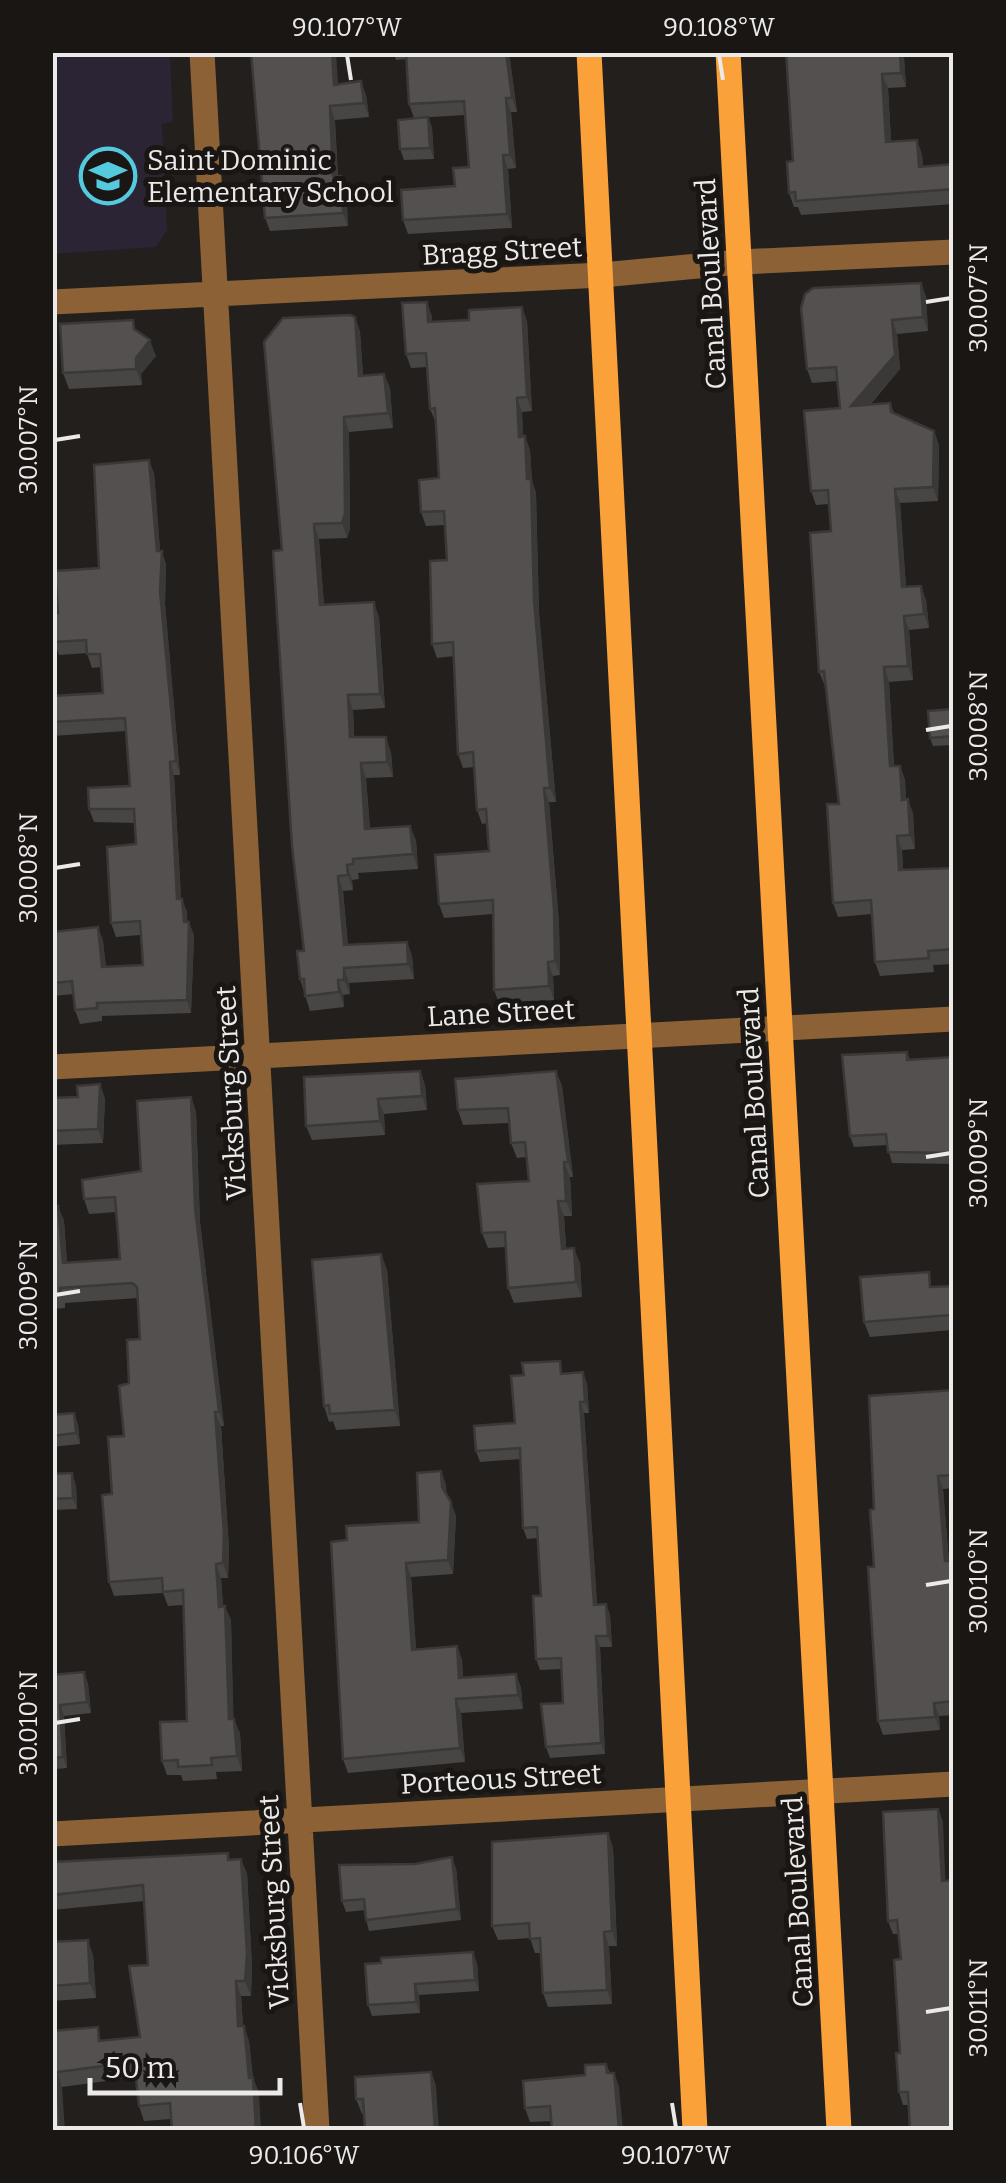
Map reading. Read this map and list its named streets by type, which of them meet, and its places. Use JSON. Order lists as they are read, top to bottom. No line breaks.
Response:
{"streets":{"main road":["Canal Boulevard"],"street":["Bragg Street","Lane Street","Vicksburg Street","Porteous Street"]},"crossings":[["Bragg Street","Canal Boulevard"],["Bragg Street","Vicksburg Street"],["Canal Boulevard","Lane Street"],["Canal Boulevard","Porteous Street"],["Lane Street","Vicksburg Street"],["Vicksburg Street","Porteous Street"]],"places":{"school or university":["Saint Dominic Elementary School"]},"scale_bar":"50 m","coordinates":["90.107°W","90.108°W","30.007°N","30.008°N","30.009°N","30.010°N","30.011°N","90.106°W"]}
